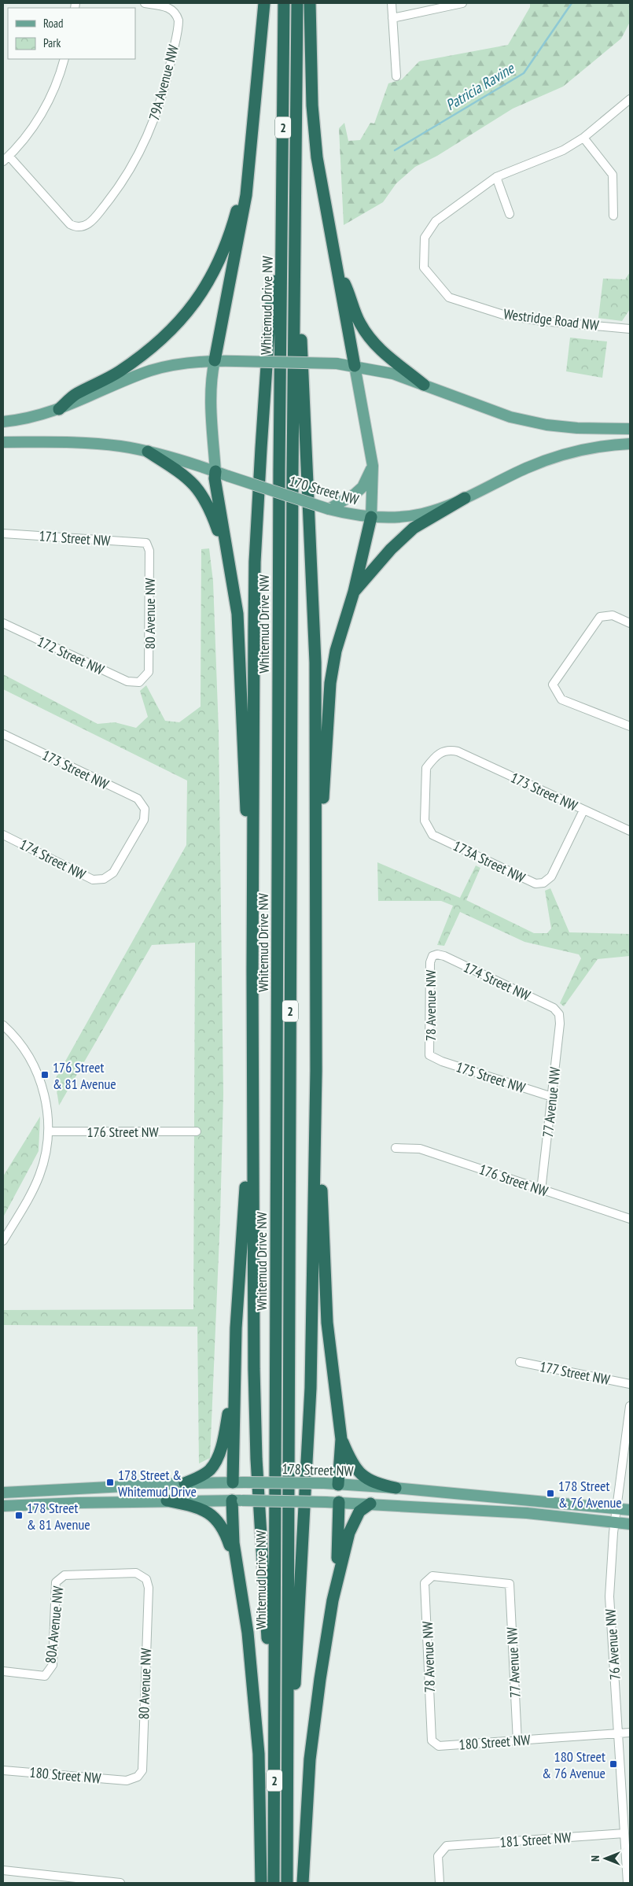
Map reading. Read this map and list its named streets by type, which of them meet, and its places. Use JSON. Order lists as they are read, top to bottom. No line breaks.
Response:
{"streets":{"highway":["2","Whitemud Drive NW"],"main road":["170 Street NW","178 Street NW"],"street":["79A Avenue NW","Westridge Road NW","171 Street NW","80 Avenue NW","172 Street NW","173 Street NW","174 Street NW","173A Street NW","78 Avenue NW","175 Street NW","77 Avenue NW","176 Street NW","177 Street NW","80A Avenue NW","76 Avenue NW","180 Street NW","181 Street NW"]},"crossings":[["171 Street NW","80 Avenue NW"],["80 Avenue NW","172 Street NW"],["80 Avenue NW","80A Avenue NW"],["80 Avenue NW","180 Street NW"],["173 Street NW","174 Street NW"],["173 Street NW","173A Street NW"],["174 Street NW","78 Avenue NW"],["174 Street NW","77 Avenue NW"],["78 Avenue NW","175 Street NW"],["78 Avenue NW","77 Avenue NW"],["78 Avenue NW","180 Street NW"],["175 Street NW","77 Avenue NW"],["77 Avenue NW","176 Street NW"],["77 Avenue NW","180 Street NW"],["178 Street NW","76 Avenue NW"],["76 Avenue NW","180 Street NW"],["76 Avenue NW","181 Street NW"]],"water":["Patricia Ravine"],"places":{"transit":["176 Street & 81 Avenue","178 Street & Whitemud Drive","178 Street & 76 Avenue","178 Street & 81 Avenue","180 Street & 76 Avenue"]},"legend":["Road","Park"],"north":"left"}
